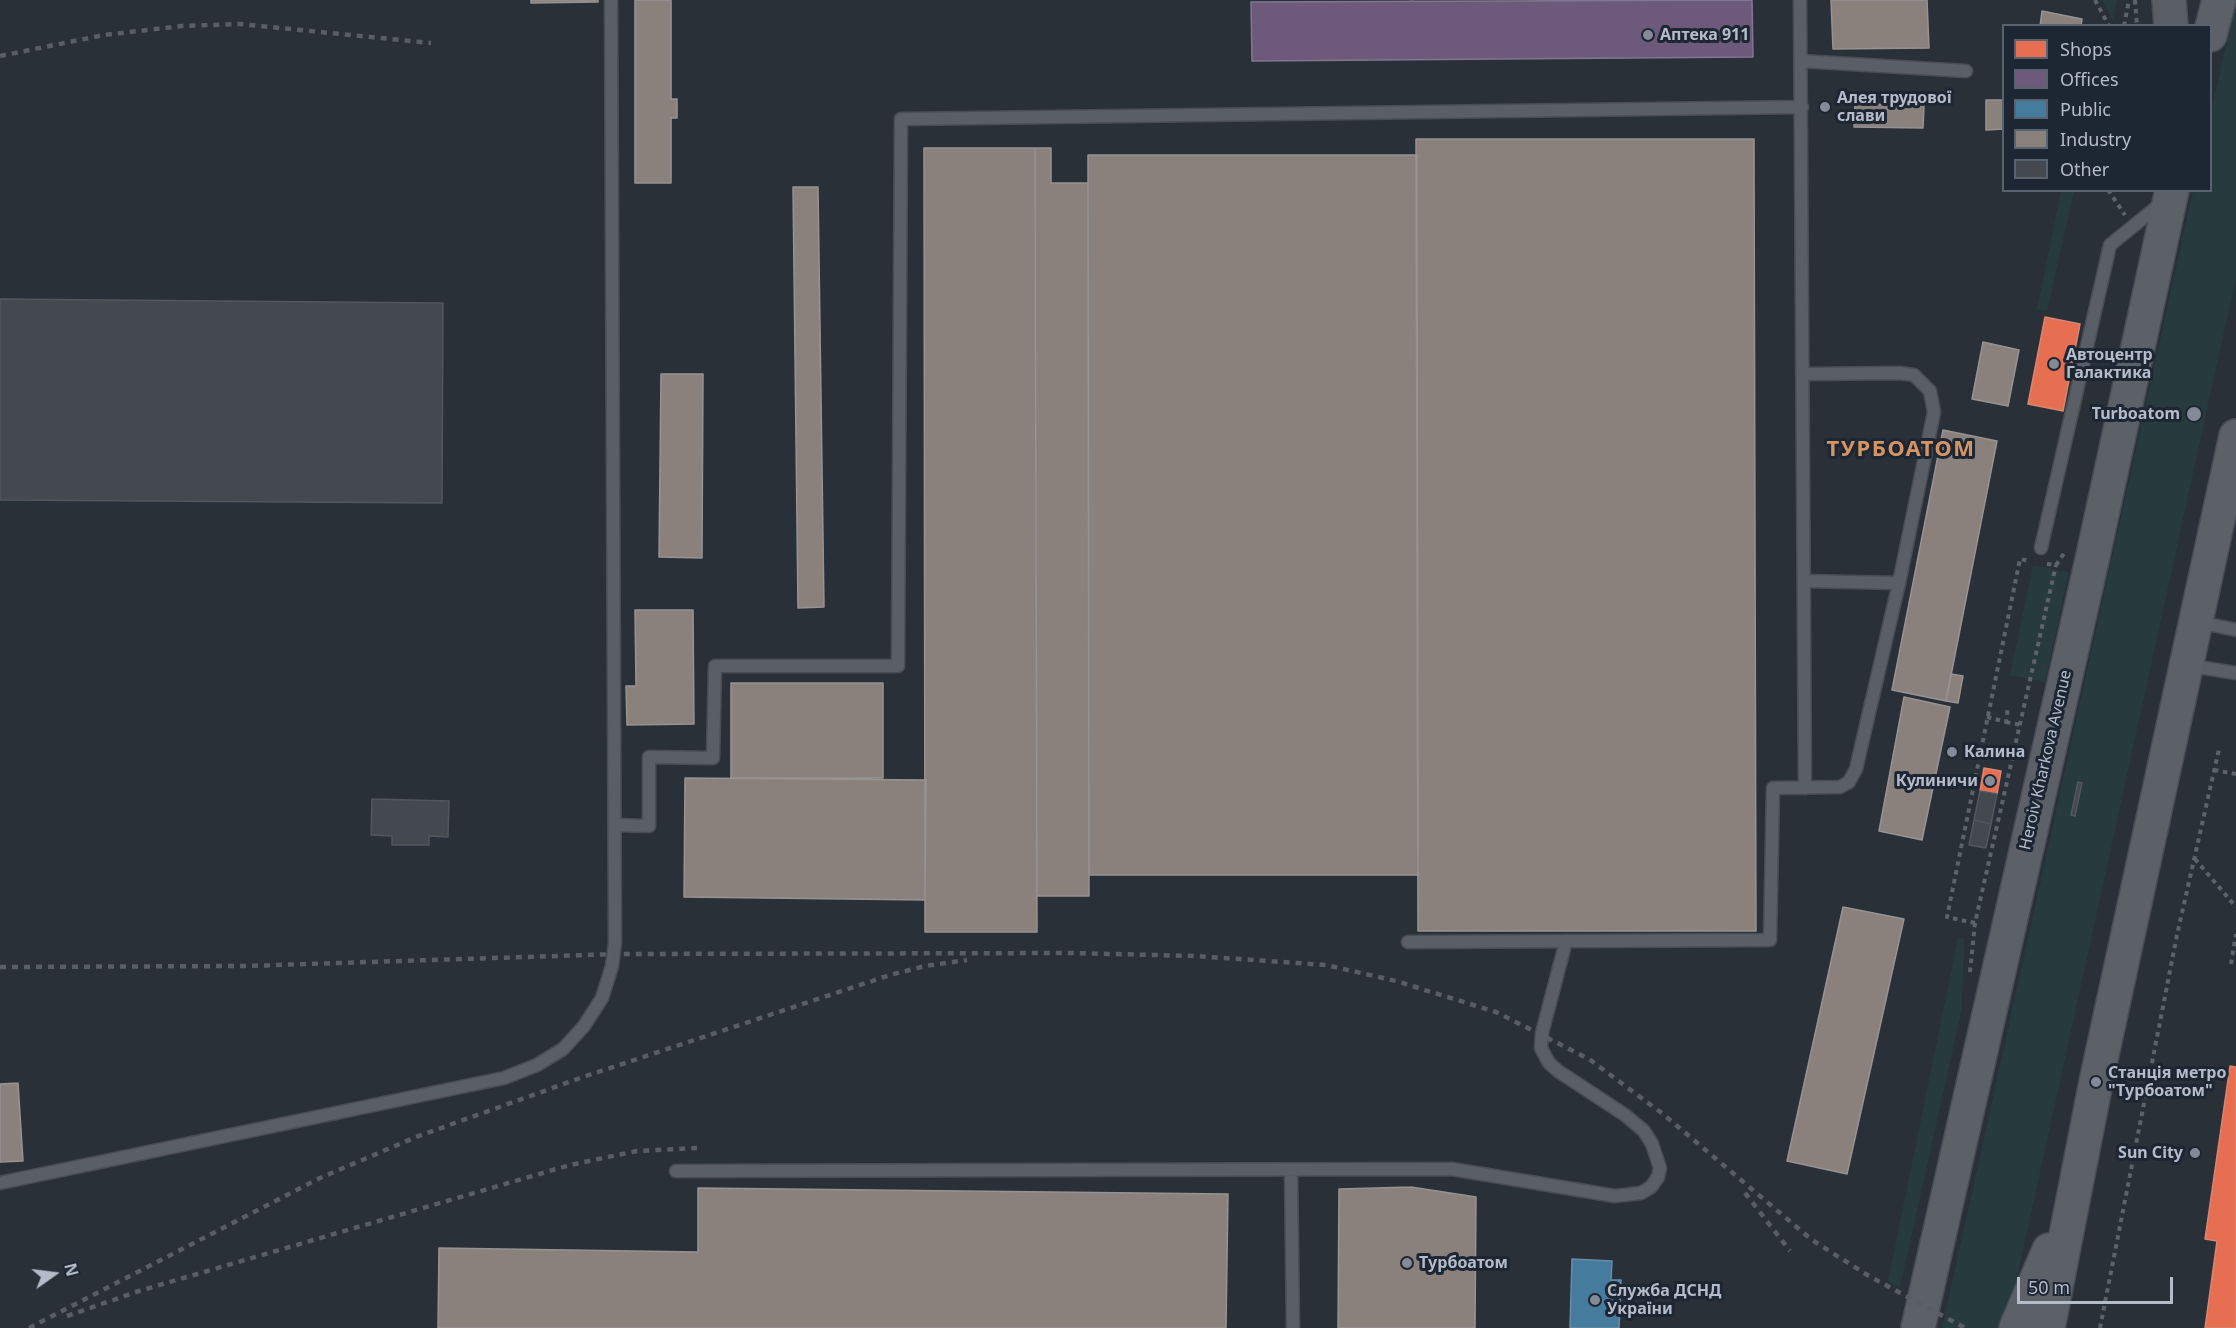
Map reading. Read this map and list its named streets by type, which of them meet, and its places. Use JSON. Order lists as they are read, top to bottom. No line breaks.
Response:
{"streets":{"main road":["Heroiv Kharkova Avenue"]},"districts":["ТУРБОАТОМ"],"places":["Аптека 911","Алея трудової слави","Автоцентр Галактика","Turboatom","Калина","Кулиничи","Станція метро \"Турбоатом\"","Sun City","Турбоатом","Служба ДСНД України"],"legend":["Shops","Offices","Public","Industry","Other"],"scale_bar":"50 m","north":"right"}
